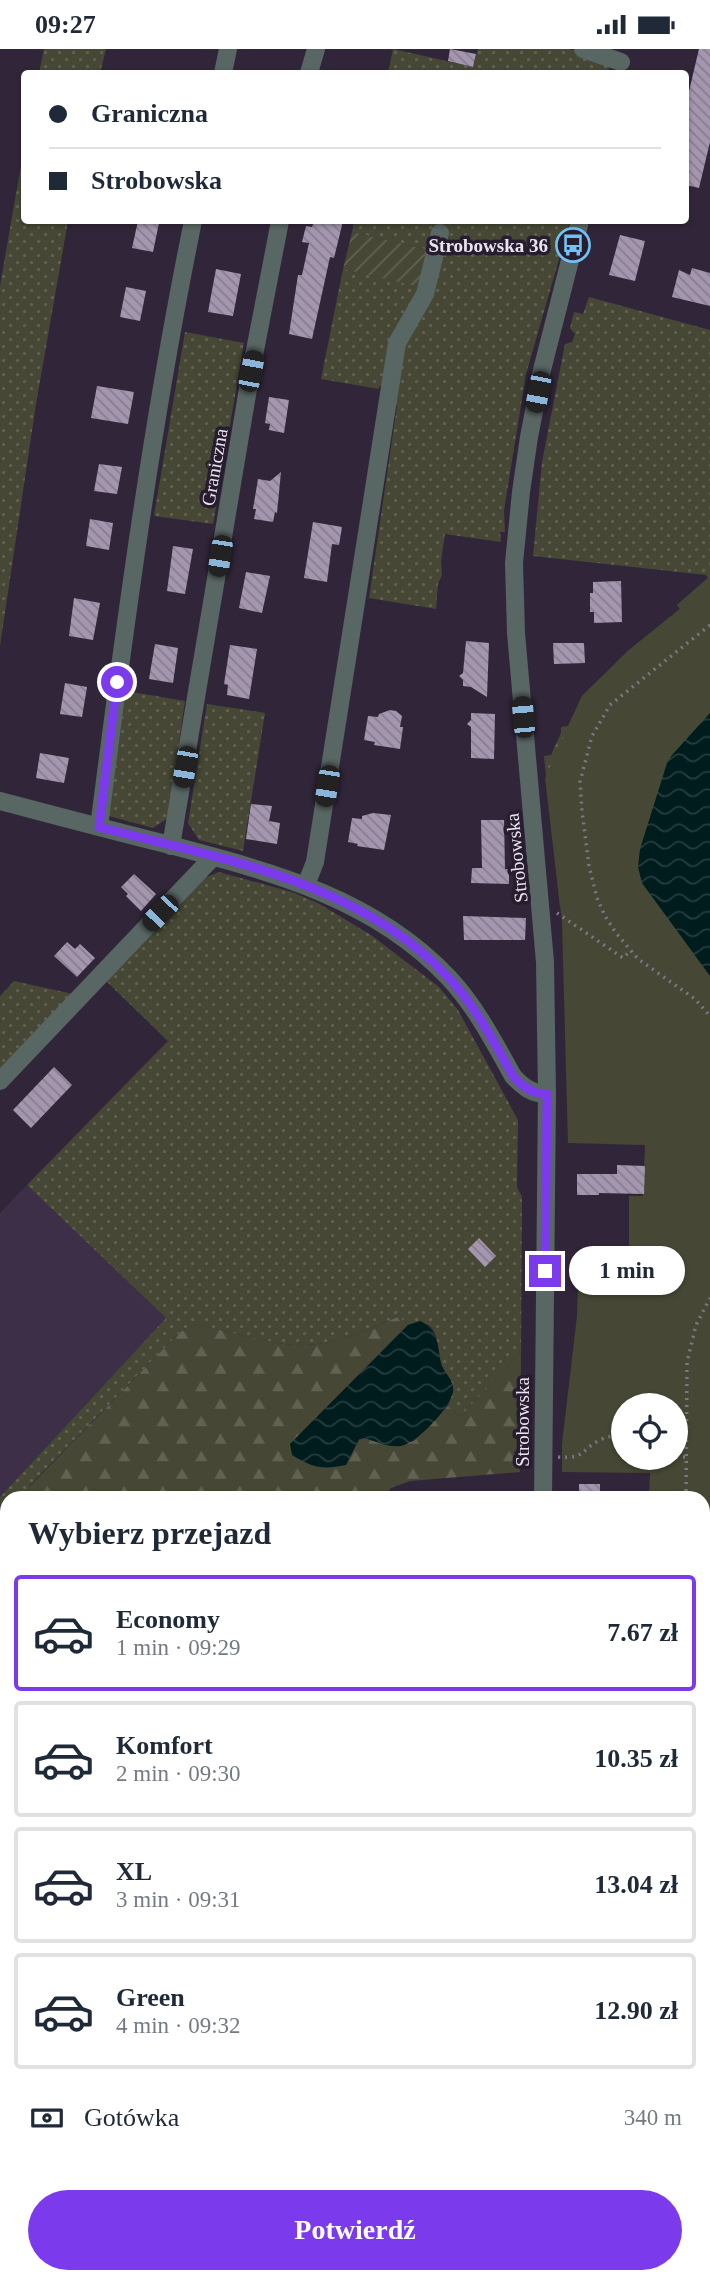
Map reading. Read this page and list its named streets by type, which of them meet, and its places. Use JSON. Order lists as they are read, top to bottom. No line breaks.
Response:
{"streets":{"street":["Graniczna","Strobowska"]},"places":{"bus stop":["Strobowska 36"]},"page":{"status":"09:27","banner":["Graniczna","Strobowska"],"bubble":"1 min","heading":"Wybierz przejazd","list":[{"name":"Economy","note":"1 min · 09:29","value":"7.67 zł"},{"name":"Komfort","note":"2 min · 09:30","value":"10.35 zł"},{"name":"XL","note":"3 min · 09:31","value":"13.04 zł"},{"name":"Green","note":"4 min · 09:32","value":"12.90 zł"}],"pay":["Gotówka","340 m"],"buttons":"Potwierdź"}}
